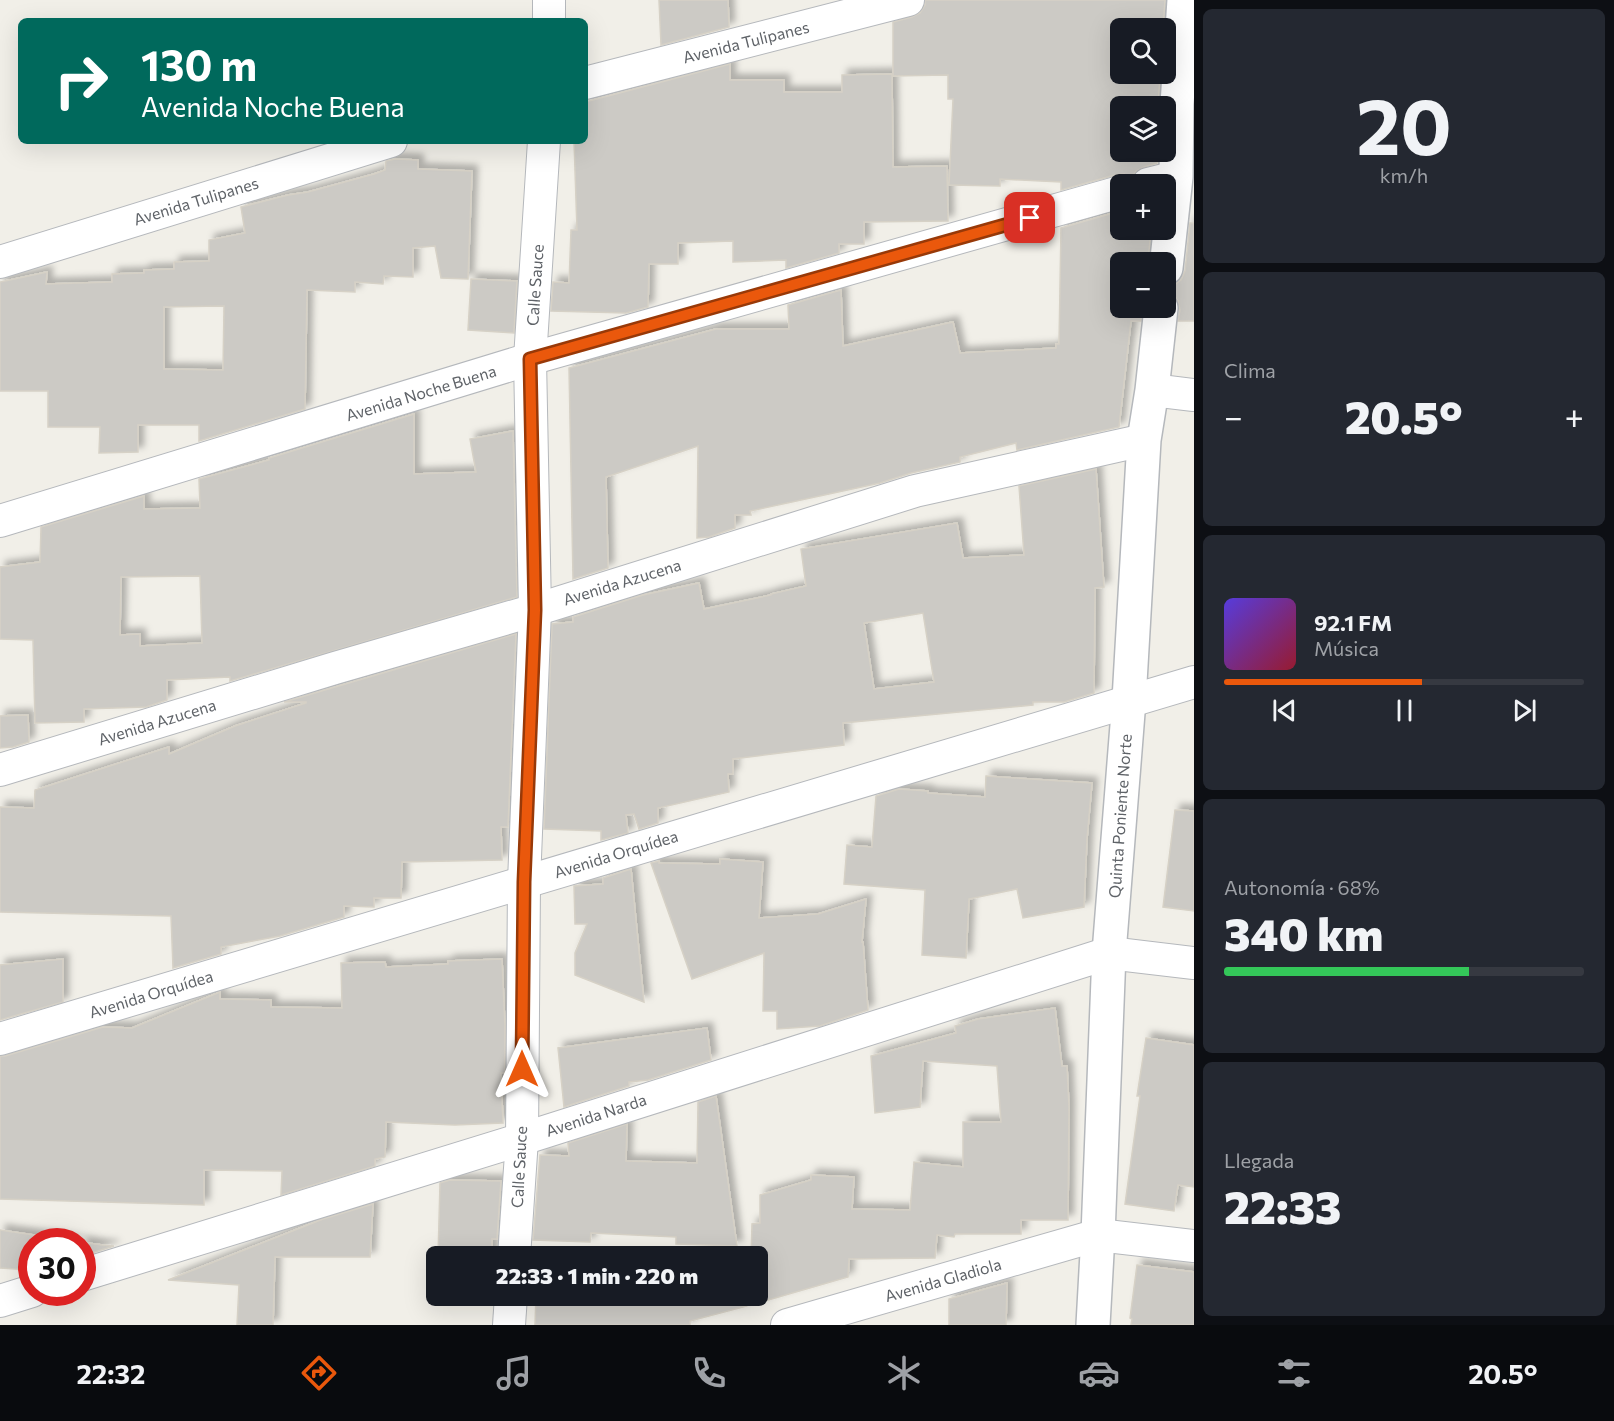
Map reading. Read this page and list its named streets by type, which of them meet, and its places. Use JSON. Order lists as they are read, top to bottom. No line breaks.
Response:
{"streets":{"street":["Avenida Tulipanes","Calle Sauce","Avenida Noche Buena","Avenida Azucena","Quinta Poniente Norte","Avenida Orquídea","Avenida Narda","Avenida Gladiola"]},"crossings":[["Calle Sauce","Avenida Noche Buena"],["Calle Sauce","Avenida Azucena"],["Calle Sauce","Avenida Orquídea"],["Calle Sauce","Avenida Narda"],["Avenida Azucena","Quinta Poniente Norte"],["Quinta Poniente Norte","Avenida Orquídea"],["Quinta Poniente Norte","Avenida Narda"],["Quinta Poniente Norte","Avenida Gladiola"]],"page":{"tile":[["20","km/h"],"Clima",["Autonomía · 68%","340 km"],["Llegada","22:33"]],"map_buttons":["+","−"],"turn":["130 m","Avenida Noche Buena"],"heat":["−","20.5°","+"],"song":["92.1 FM","Música"],"limit":"30","trip":"22:33 · 1 min · 220 m","tabs":["22:32","20.5°"]}}
